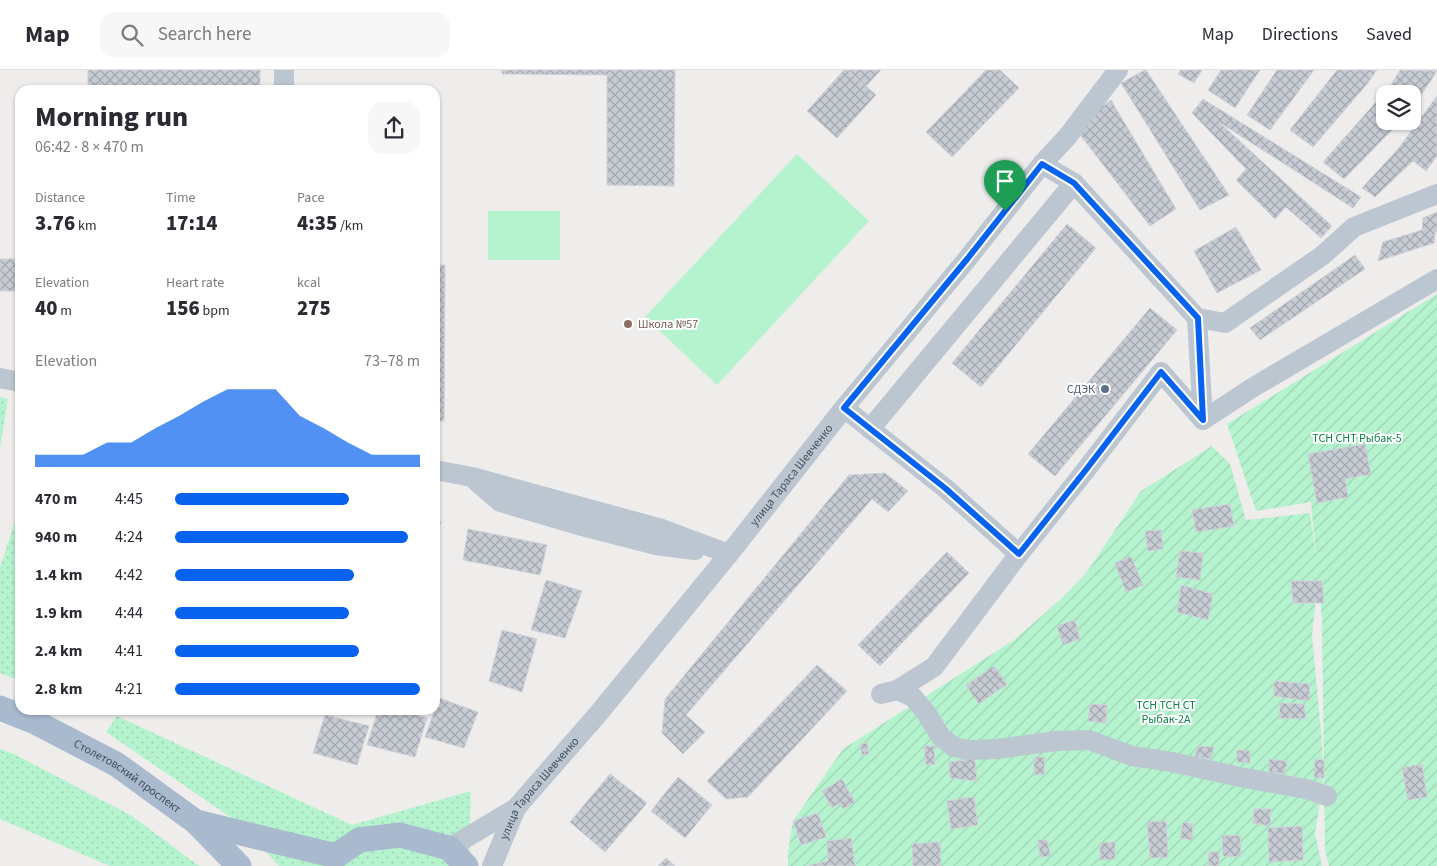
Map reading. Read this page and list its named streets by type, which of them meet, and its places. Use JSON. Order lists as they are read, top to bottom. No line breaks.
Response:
{"streets":{"main road":["Столетовский проспект"],"street":["улица Тараса Шевченко"]},"parks":["ТСН СНТ Рыбак-5","ТСН ТСН СТ Рыбак-2А"],"places":["Школа №57","СДЭК"],"page":{"header":"Map","search":"Search here","nav":["Map","Directions","Saved"],"heading":["Morning run","06:42 · 8 × 470 m"],"stats":[["Distance","3.76 km"],["Time","17:14"],["Pace","4:35 /km"],["Elevation","40 m"],["Heart rate","156 bpm"],["kcal","275"]],"chart":["Elevation","73–78 m"],"list":[{"name":"470 m","note":"4:45"},{"name":"940 m","note":"4:24"},{"name":"1.4 km","note":"4:42"},{"name":"1.9 km","note":"4:44"},{"name":"2.4 km","note":"4:41"},{"name":"2.8 km","note":"4:21"}]}}
